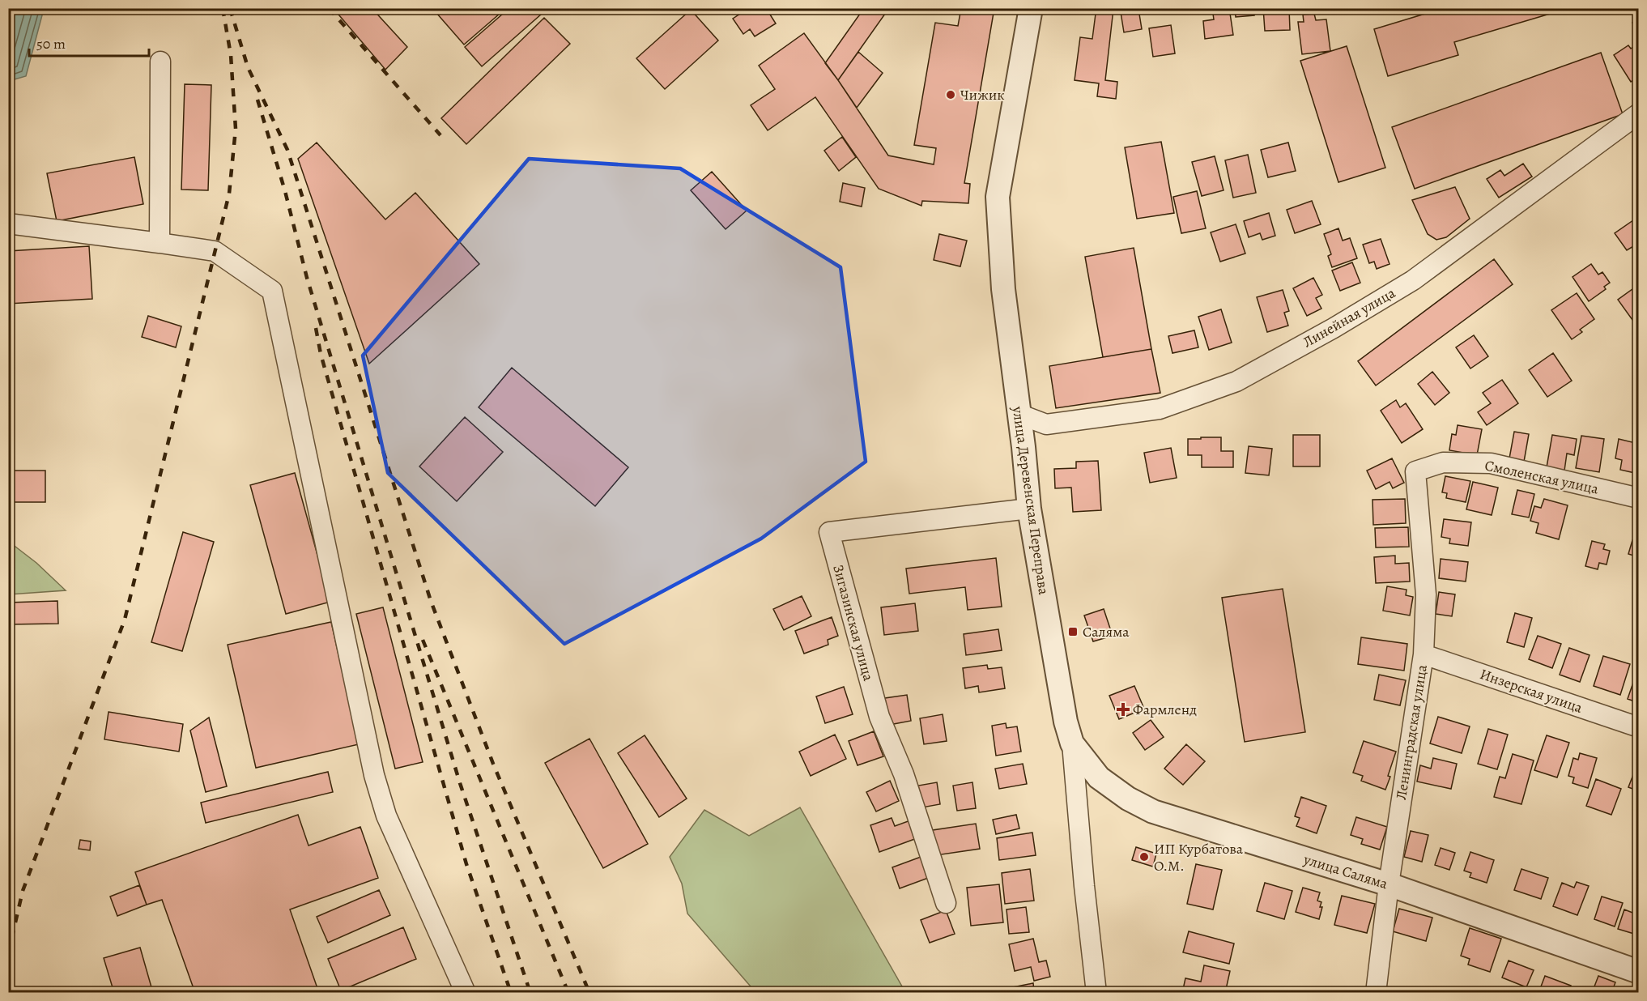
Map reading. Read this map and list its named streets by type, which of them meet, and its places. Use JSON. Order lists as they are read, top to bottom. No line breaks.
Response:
{"streets":{"street":["Линейная улица","Смоленская улица","улица Деревенская Переправа","Зигазинская улица","Инзерская улица","Ленинградская улица","улица Саляма"]},"crossings":[["Линейная улица","улица Деревенская Переправа"],["Смоленская улица","Ленинградская улица"],["улица Деревенская Переправа","Зигазинская улица"],["улица Деревенская Переправа","улица Саляма"],["Инзерская улица","Ленинградская улица"],["Ленинградская улица","улица Саляма"]],"places":{"other":["Чижик","ИП Курбатова О.М."],"transit":["Саляма"],"health":["Фармленд"]},"scale_bar":"50 m"}
